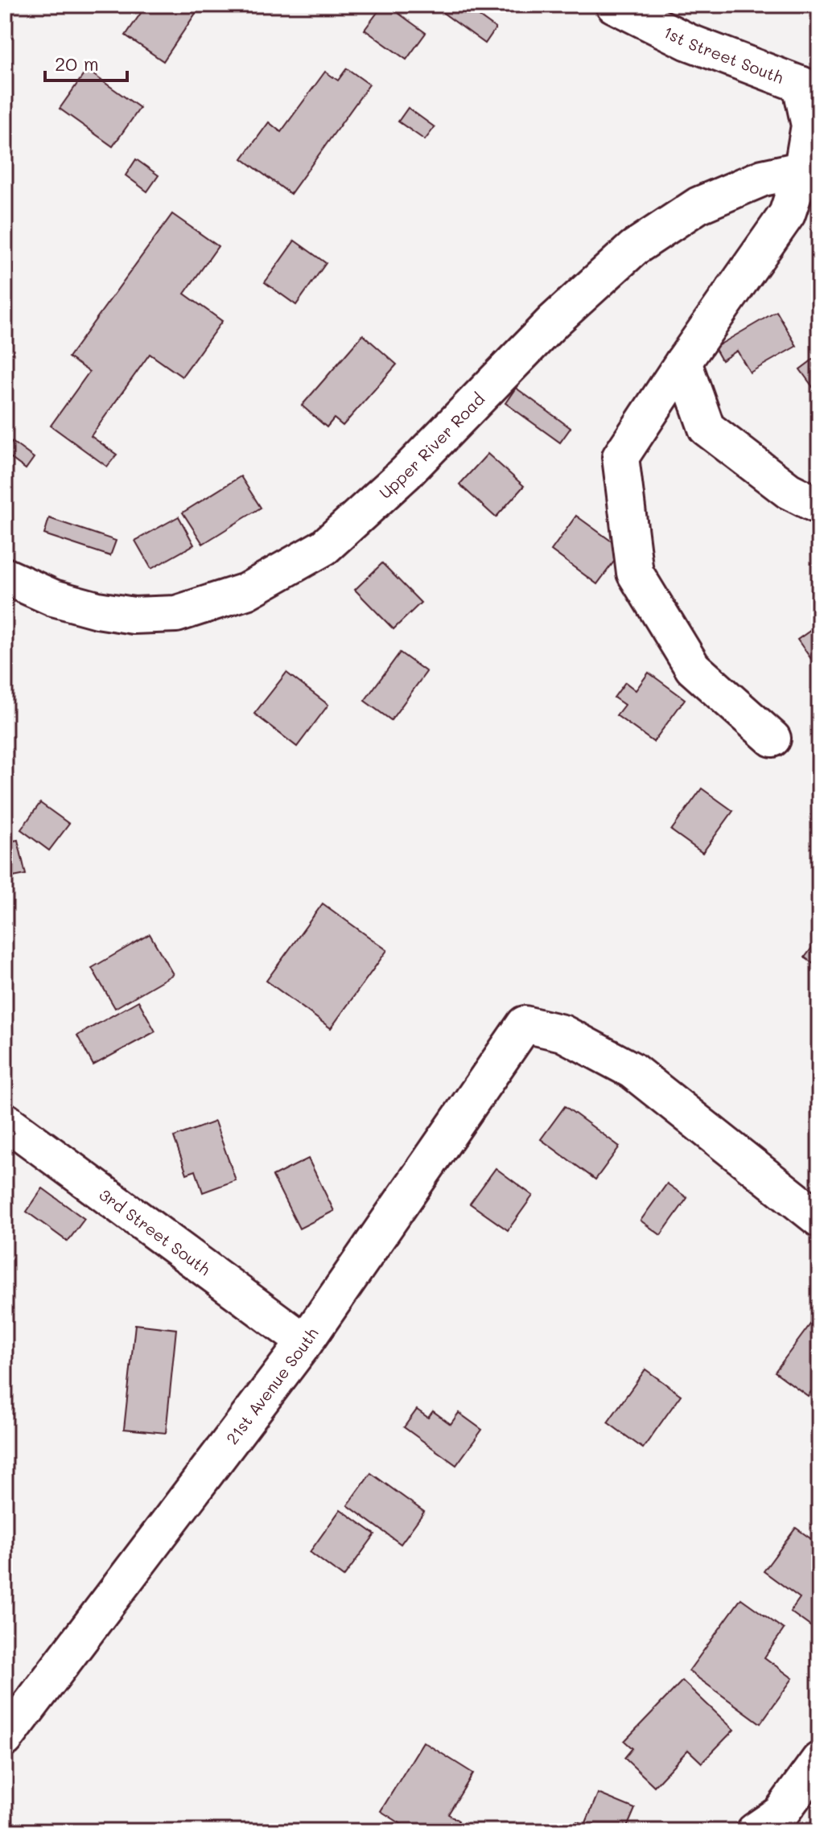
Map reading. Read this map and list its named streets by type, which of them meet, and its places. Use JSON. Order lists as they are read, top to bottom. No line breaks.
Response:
{"streets":{"street":["1st Street South","Upper River Road","3rd Street South","21st Avenue South"]},"crossings":[["1st Street South","Upper River Road"],["3rd Street South","21st Avenue South"]],"scale_bar":"20 m"}
